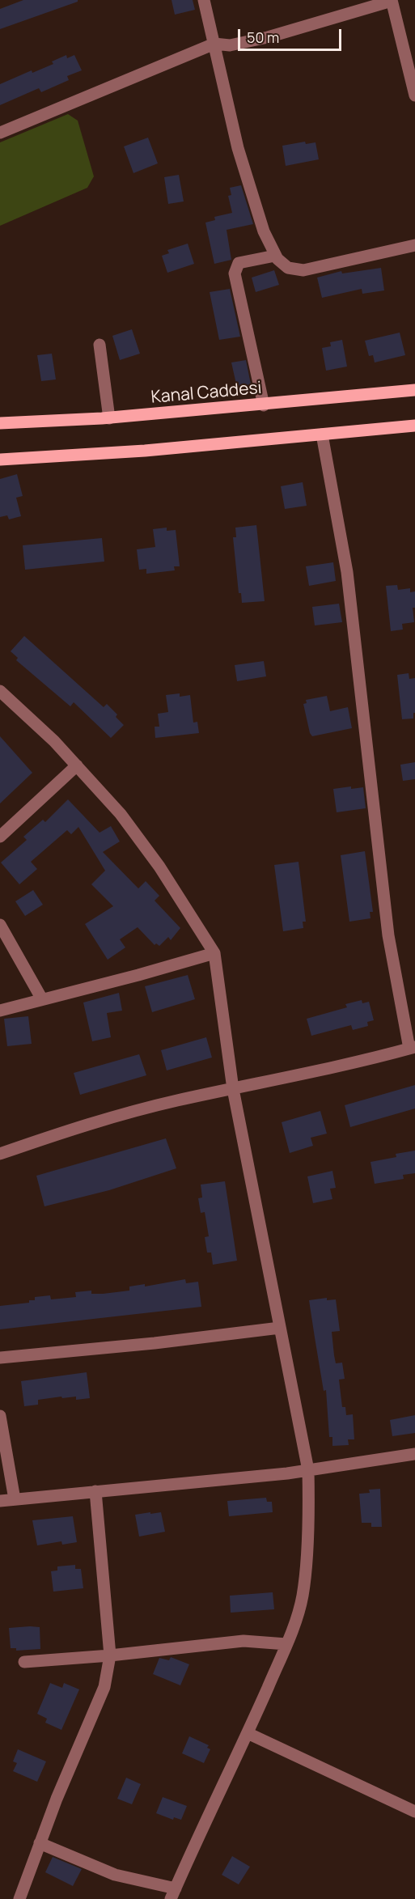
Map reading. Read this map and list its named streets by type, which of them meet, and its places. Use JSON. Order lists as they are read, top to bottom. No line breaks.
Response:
{"streets":{"main road":["Kanal Caddesi"]},"scale_bar":"50 m"}
